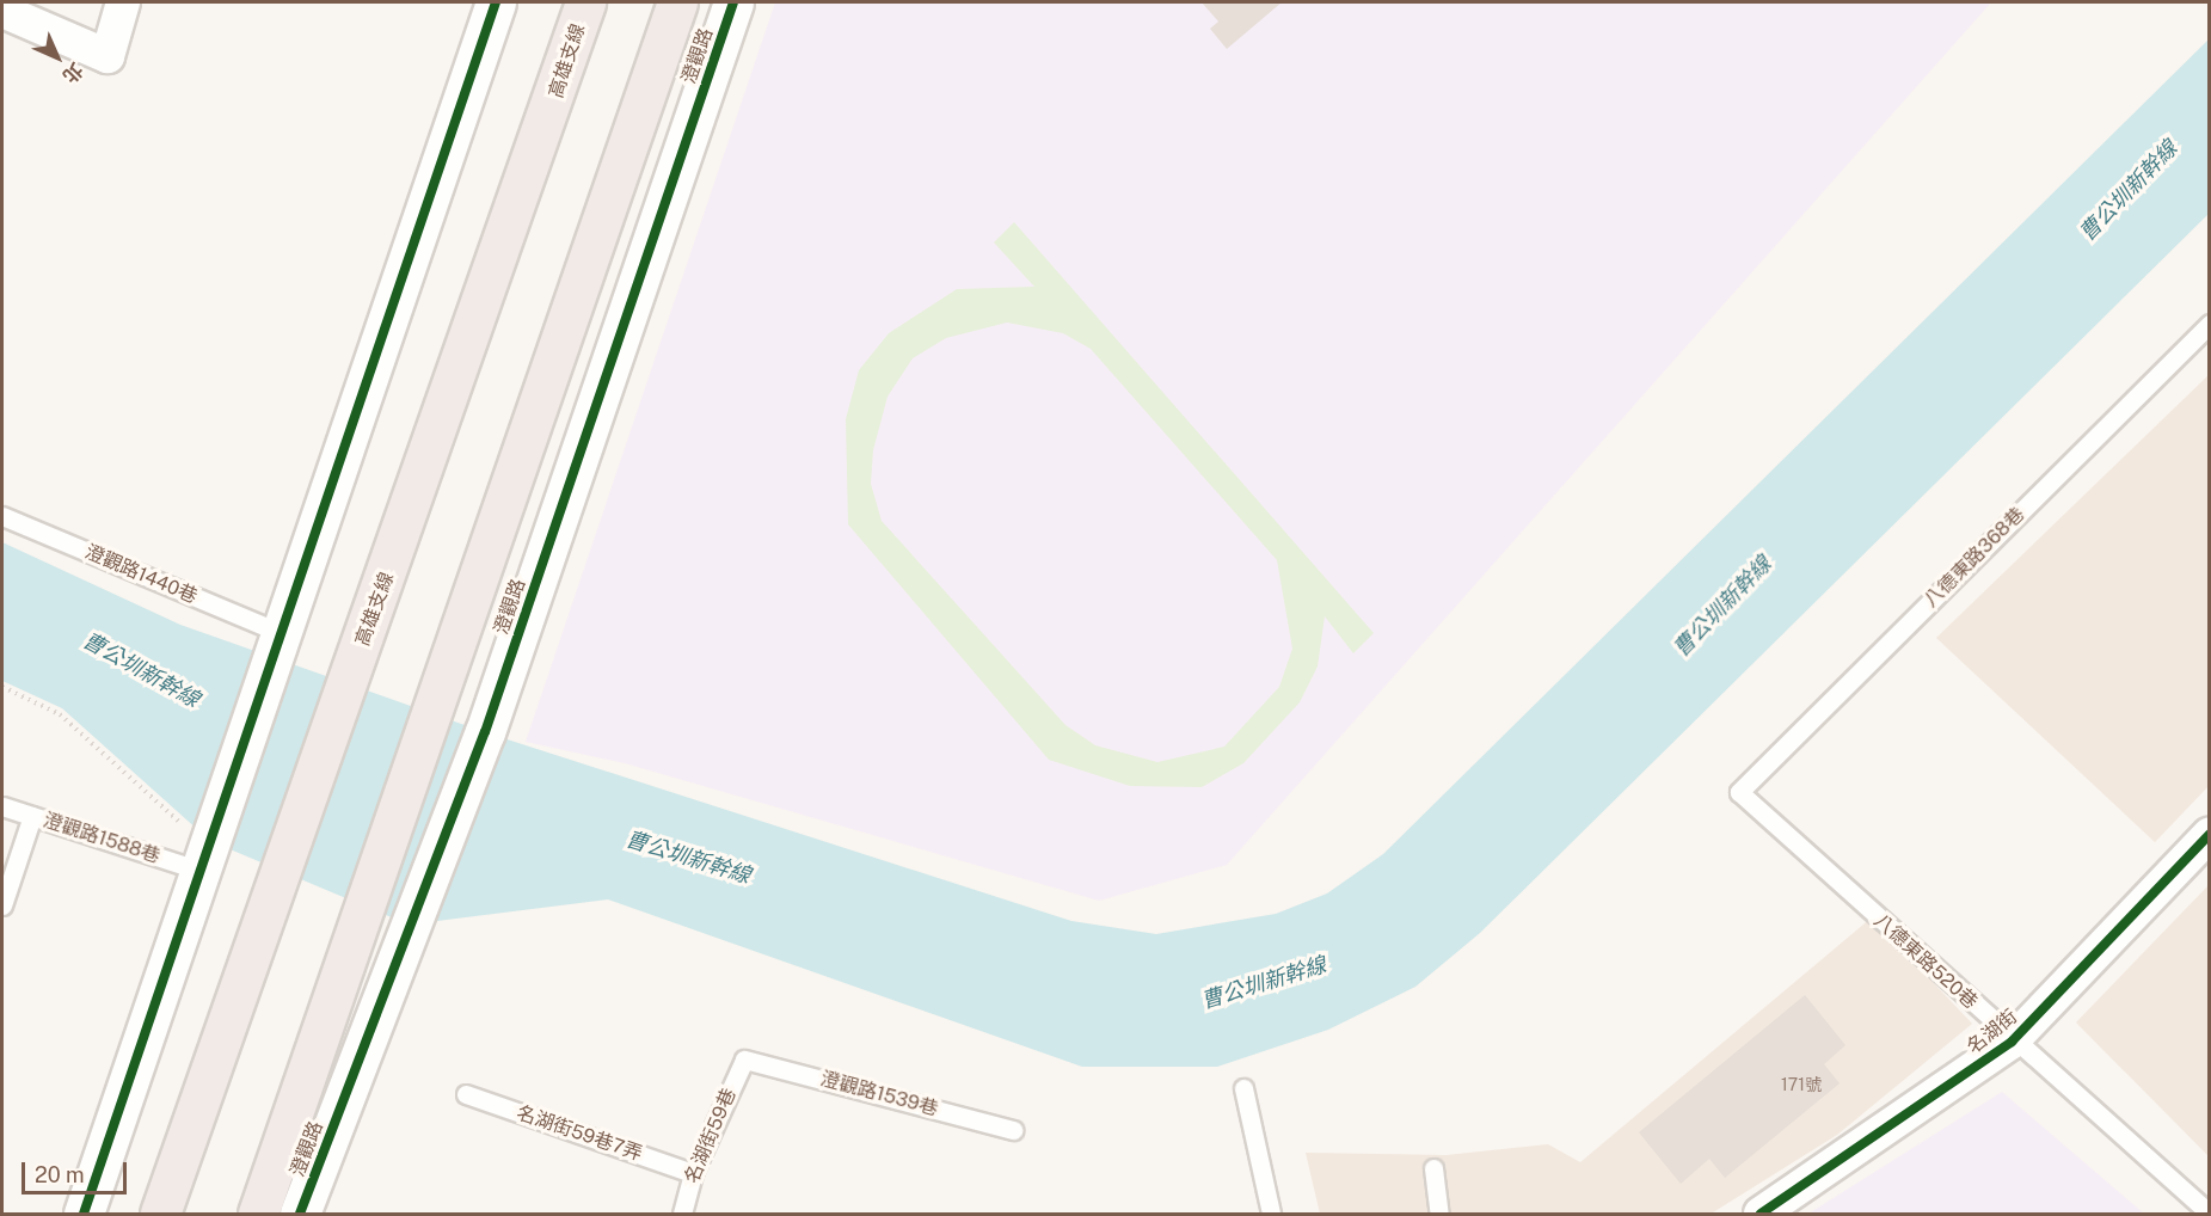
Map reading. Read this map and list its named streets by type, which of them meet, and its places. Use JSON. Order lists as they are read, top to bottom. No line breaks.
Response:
{"streets":{"highway":["高雄支線"],"street":["澄觀路","名湖街"],"lane":["八德東路368巷","澄觀路1440巷","澄觀路1588巷","八德東路520巷","澄觀路1539巷","名湖街59巷7弄","名湖街59巷"]},"crossings":[["八德東路368巷","八德東路520巷"],["八德東路520巷","名湖街"],["澄觀路1539巷","名湖街59巷"],["名湖街59巷7弄","名湖街59巷"]],"water":["曹公圳新幹線"],"house_numbers":["171號"],"scale_bar":"20 m","north":"bottom right"}
